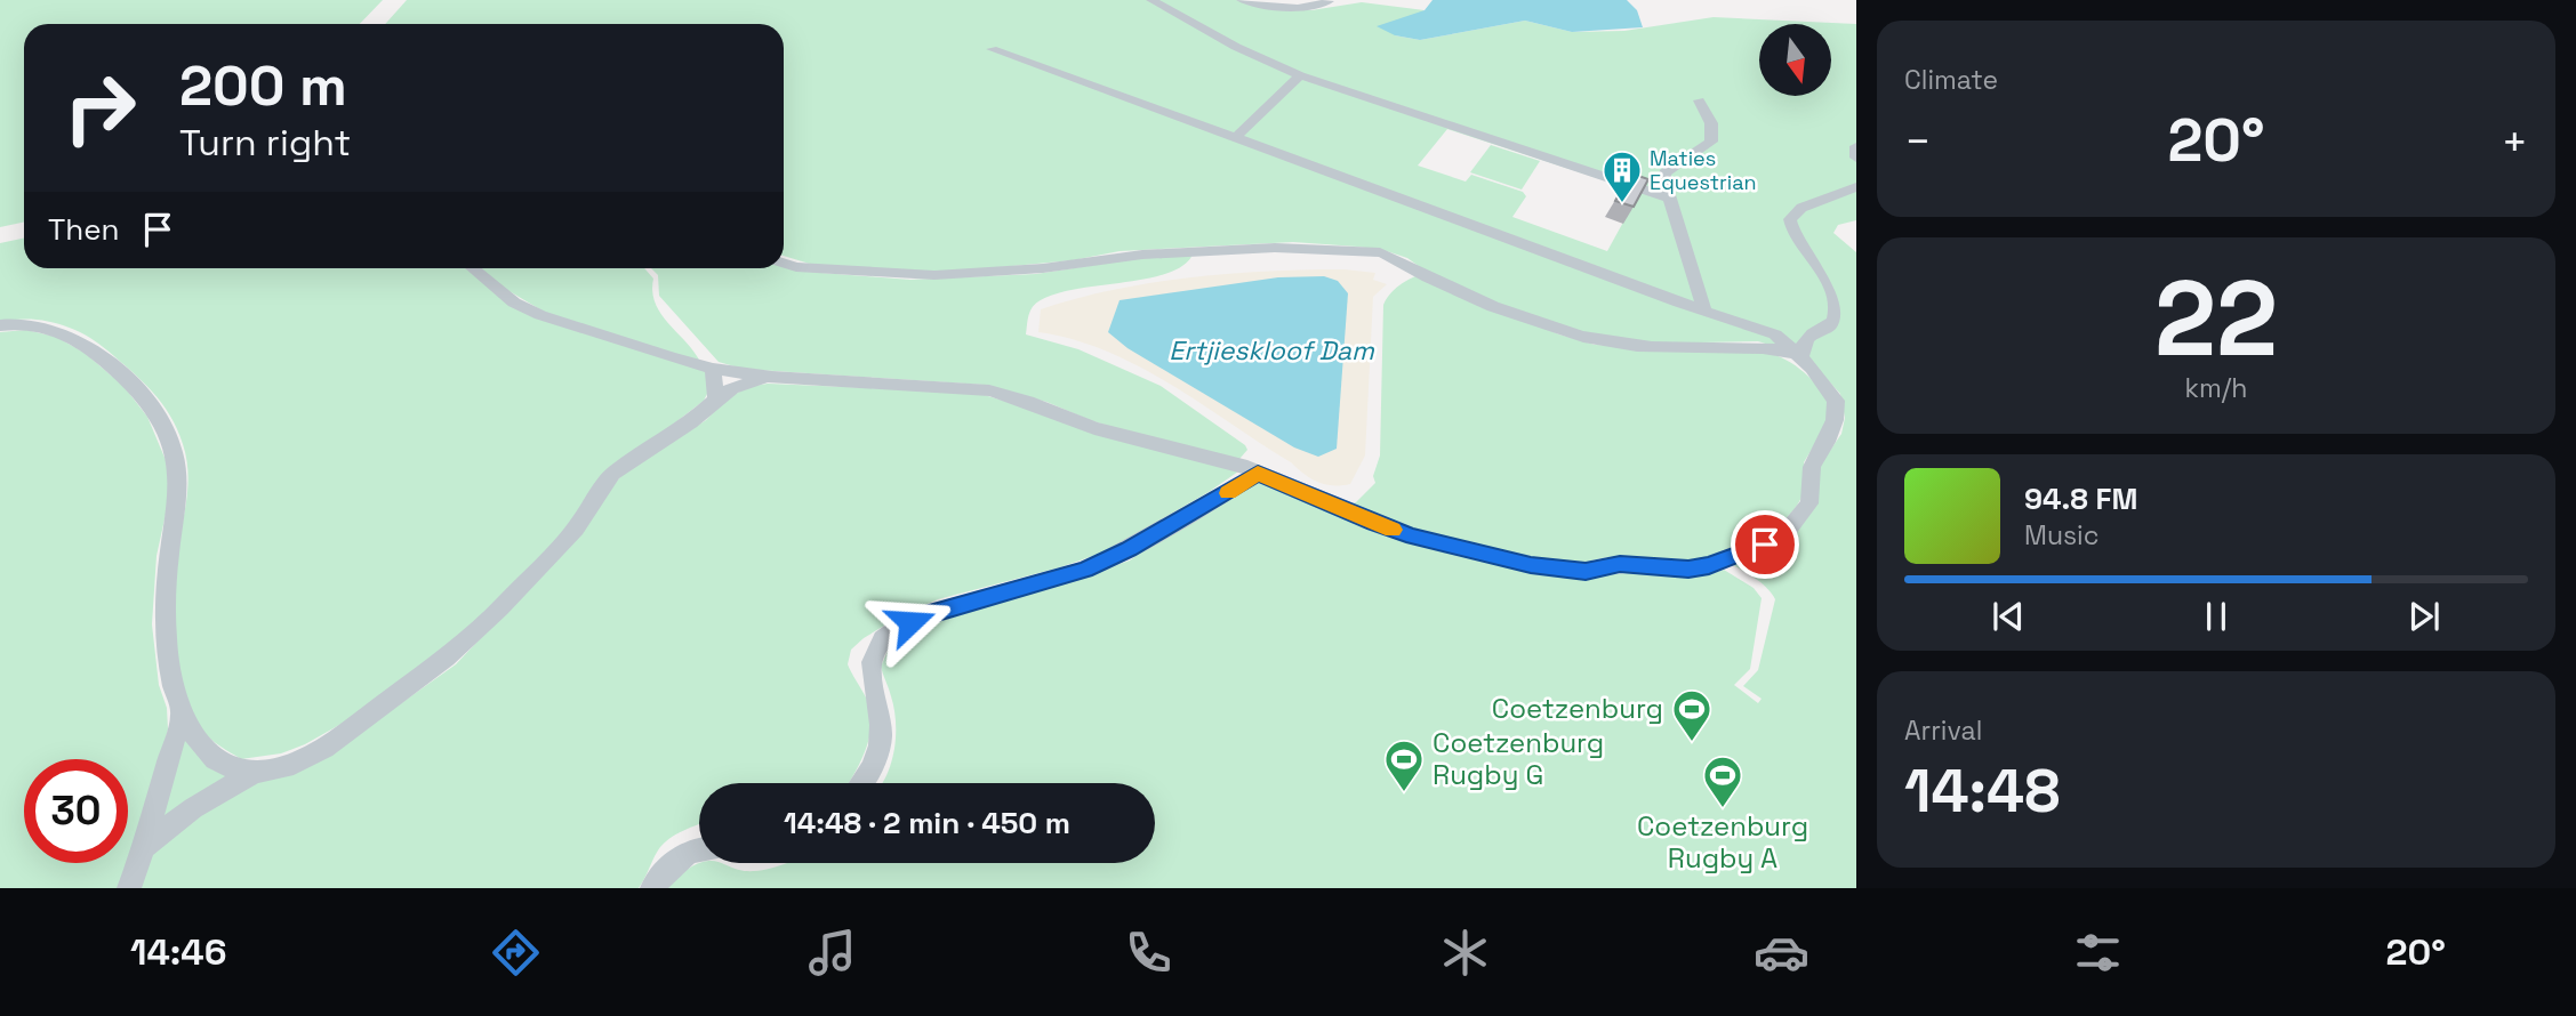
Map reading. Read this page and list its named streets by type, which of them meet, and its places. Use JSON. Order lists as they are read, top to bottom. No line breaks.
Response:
{"water":["Ertjieskloof Dam"],"places":{"building":["Maties Equestrian"],"sports":["Coetzenburg","Coetzenburg Rugby G","Coetzenburg Rugby A"]},"north":"bottom","page":{"tile":["Climate",["22","km/h"],["Arrival","14:48"]],"turn":["200 m","Turn right"],"heat":["−","20°","+"],"then":"Then","song":["94.8 FM","Music"],"limit":"30","trip":"14:48 · 2 min · 450 m","tabs":["14:46","20°"]}}
